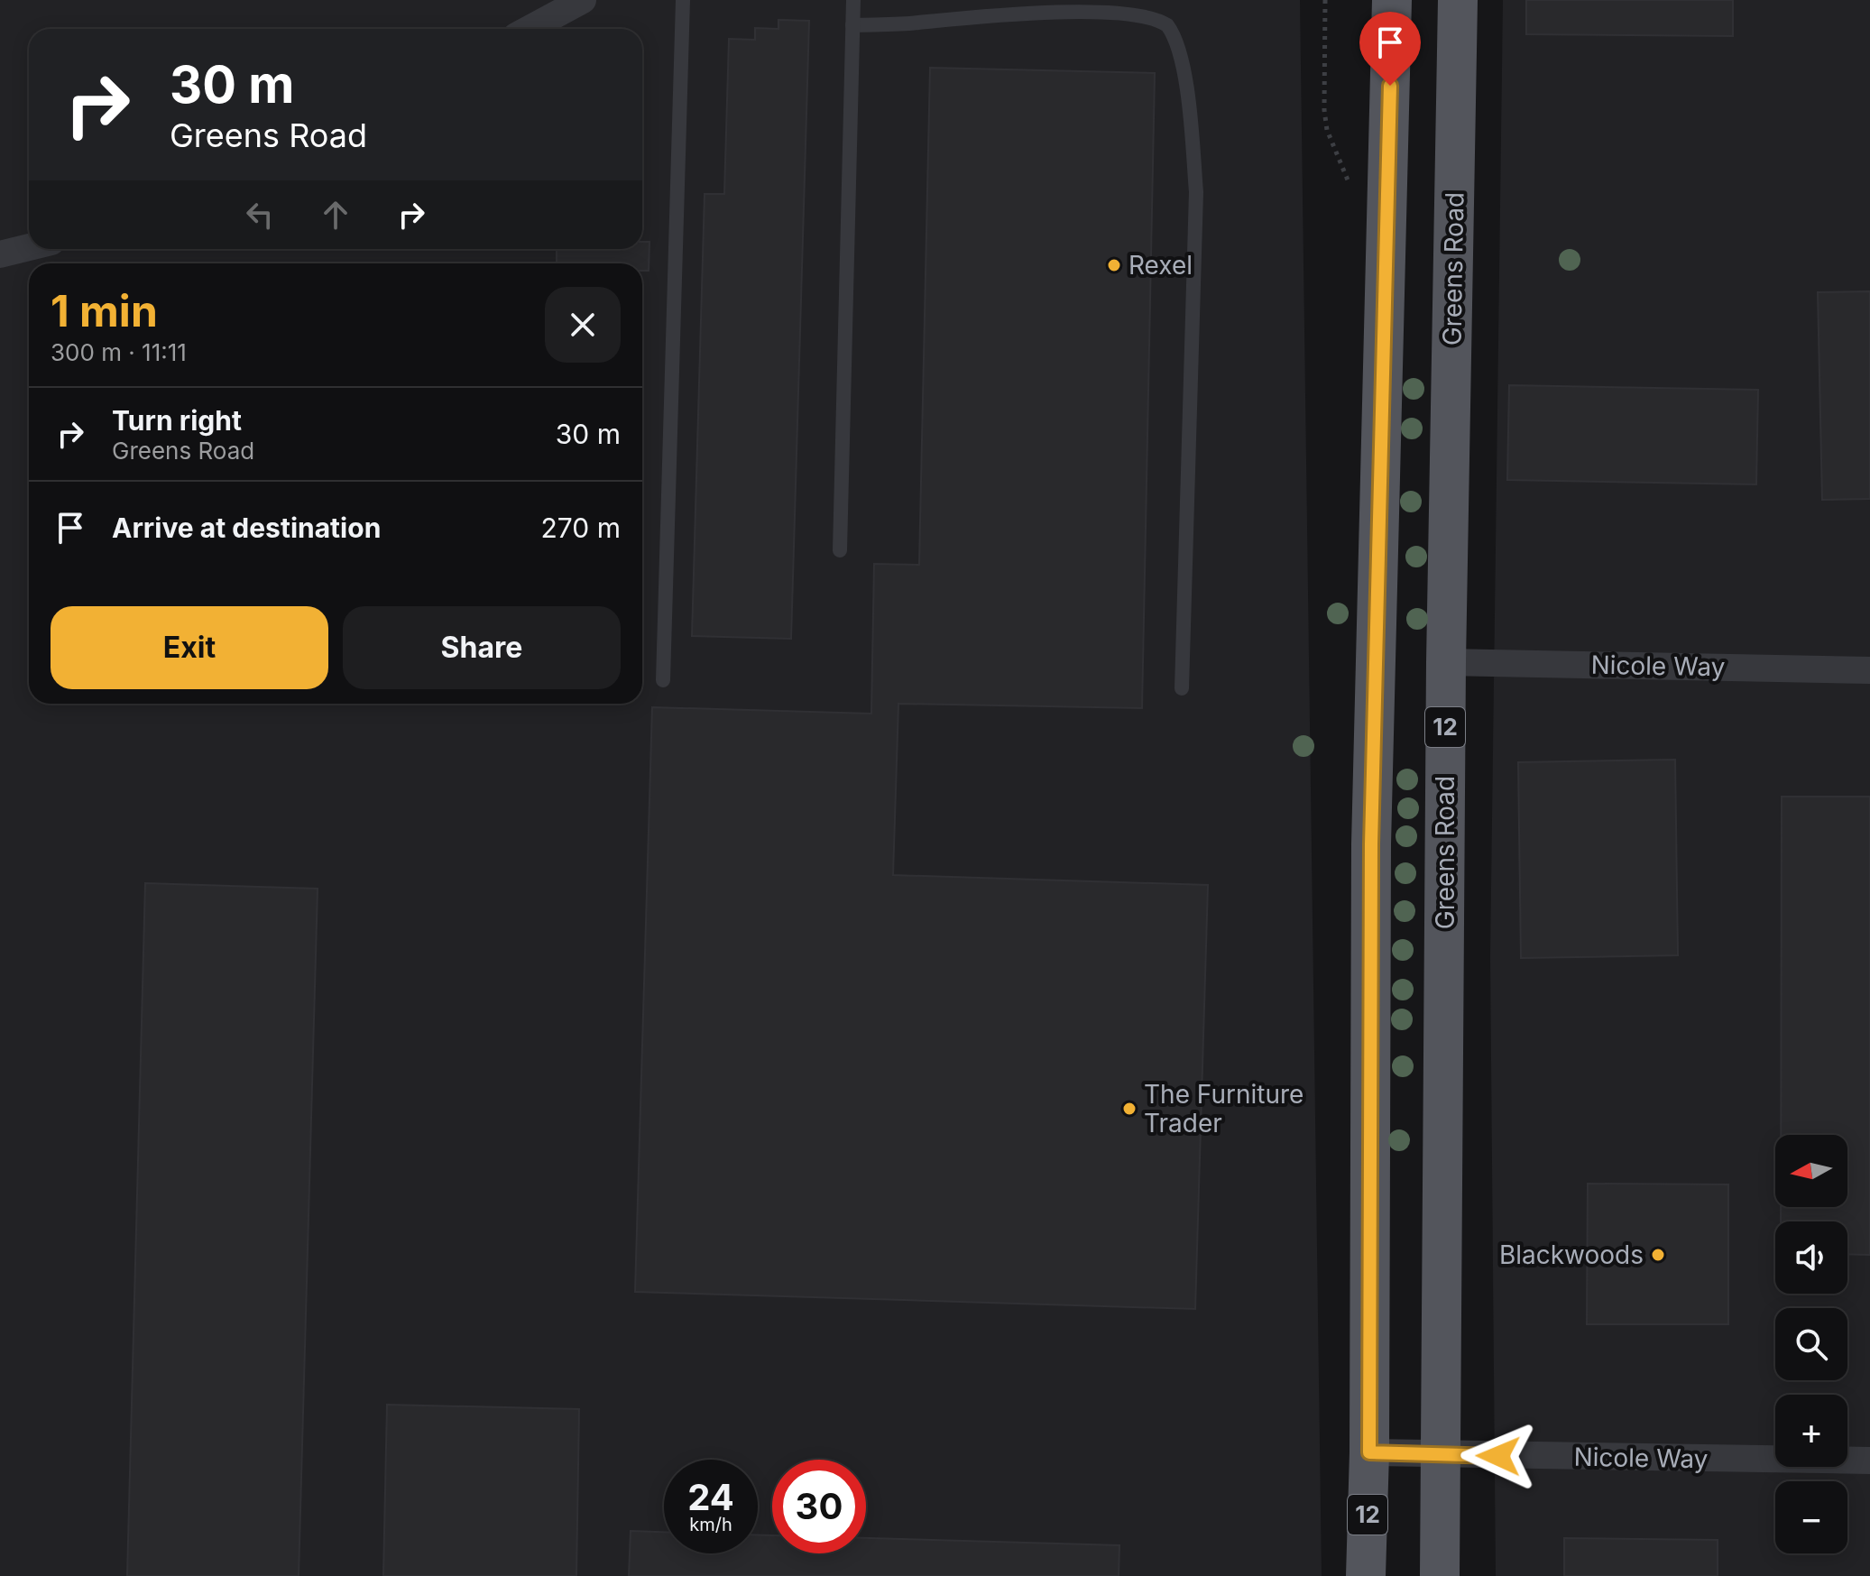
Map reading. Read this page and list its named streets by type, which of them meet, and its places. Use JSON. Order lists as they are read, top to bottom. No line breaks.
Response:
{"streets":{"main road":["Greens Road","12"],"street":["Nicole Way"]},"crossings":[["Greens Road","Nicole Way"],["Nicole Way","12"]],"places":["Rexel","The Furniture Trader","Blackwoods"],"north":"left","page":{"turn":["30 m","Greens Road"],"heading":["1 min","300 m · 11:11"],"list":[{"name":"Turn right","note":"Greens Road","value":"30 m"},{"name":"Arrive at destination","value":"270 m"}],"buttons":["Exit","Share"],"map_buttons":["+","−"],"speed":"24 km/h","limit":"30"}}
